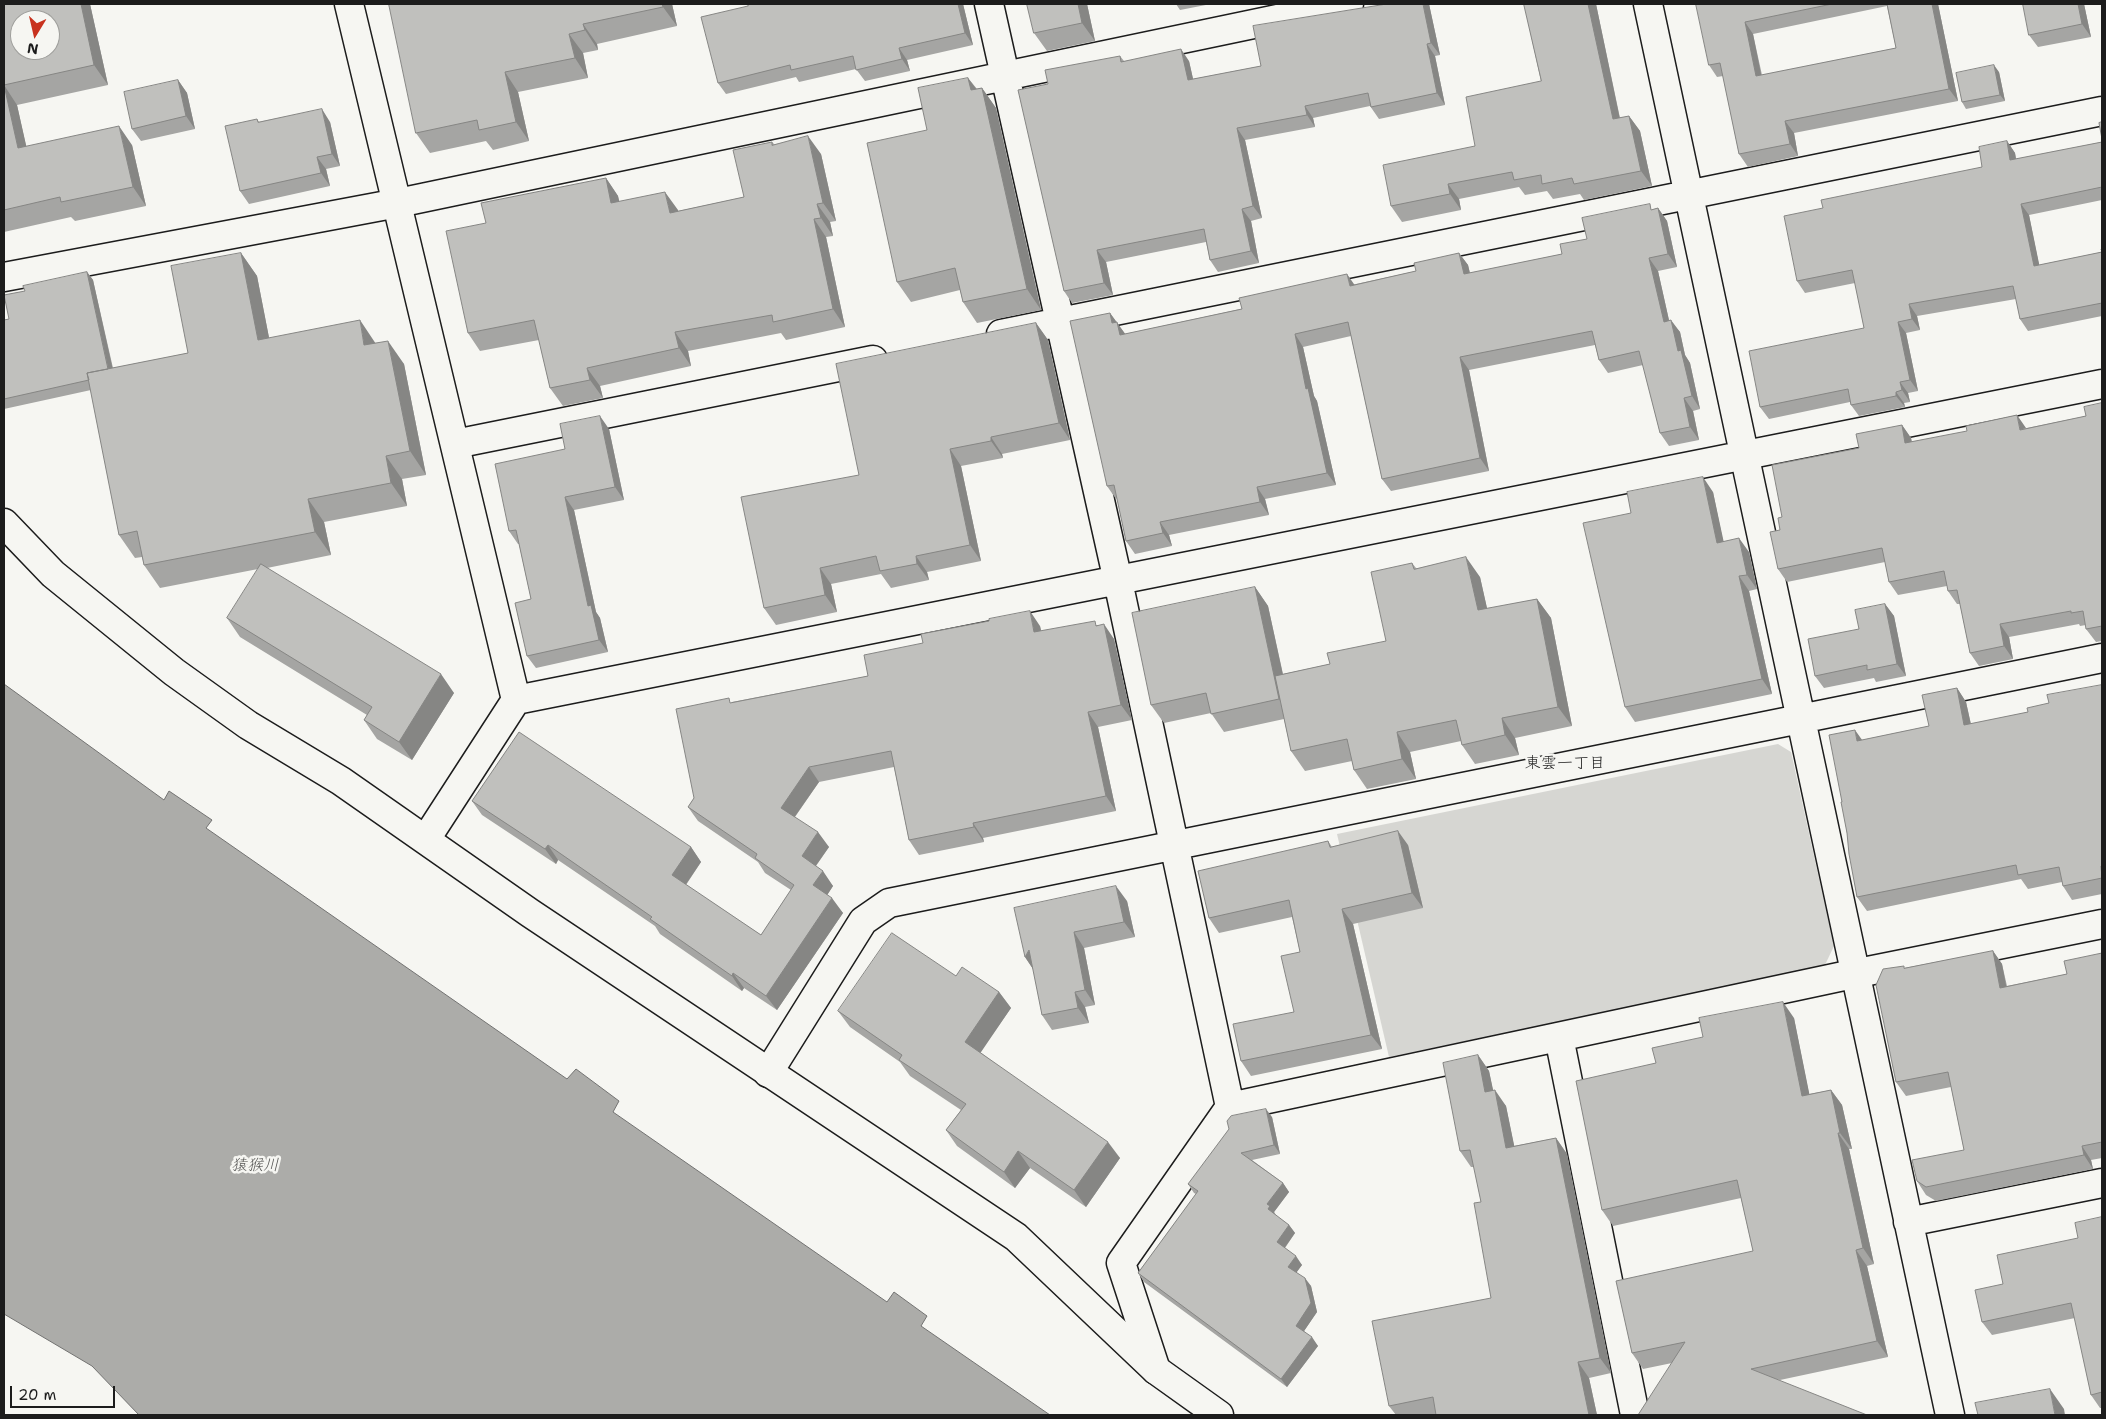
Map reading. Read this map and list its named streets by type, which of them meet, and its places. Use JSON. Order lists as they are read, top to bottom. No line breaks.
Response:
{"districts":["東雲一丁目"],"water":["猿猴川"],"scale_bar":"20 m","north":"bottom"}
